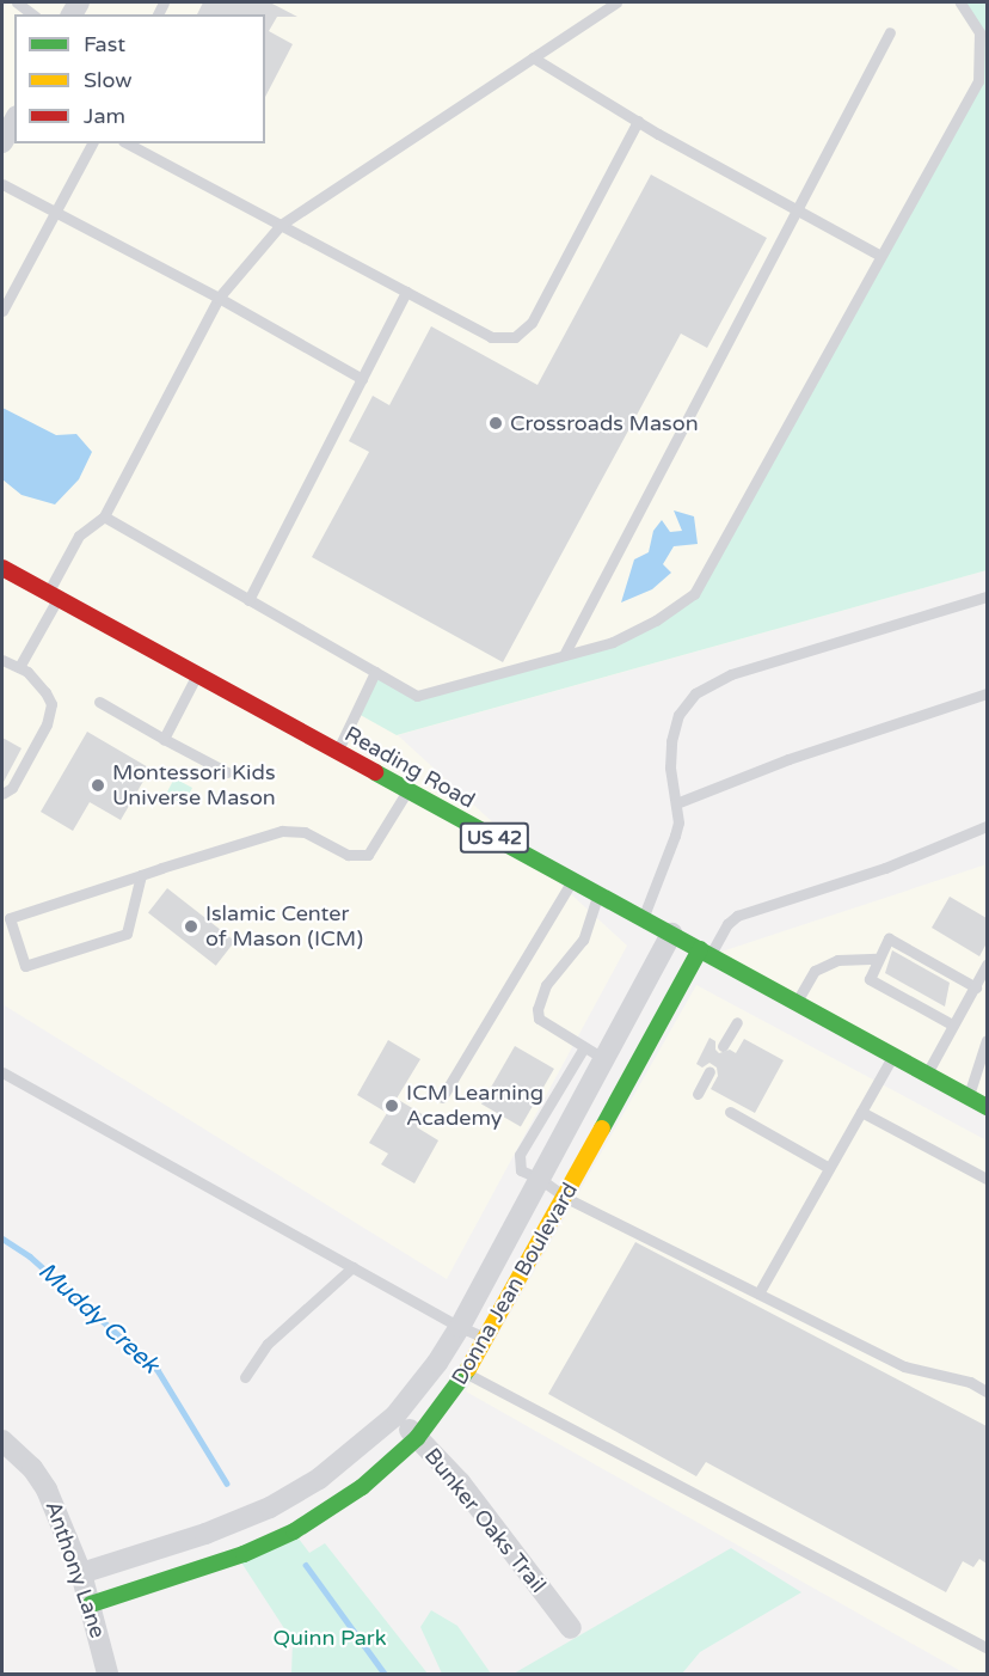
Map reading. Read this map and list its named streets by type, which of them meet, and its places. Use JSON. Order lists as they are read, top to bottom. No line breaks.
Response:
{"streets":{"main road":["Reading Road","US 42","Donna Jean Boulevard"],"street":["Bunker Oaks Trail","Anthony Lane"]},"crossings":[["Reading Road","Donna Jean Boulevard"],["Donna Jean Boulevard","Bunker Oaks Trail"],["Donna Jean Boulevard","Anthony Lane"]],"water":["Muddy Creek"],"parks":["Quinn Park"],"places":["Crossroads Mason","Montessori Kids Universe Mason","Islamic Center of Mason (ICM)","ICM Learning Academy"],"legend":["Fast","Slow","Jam"]}
